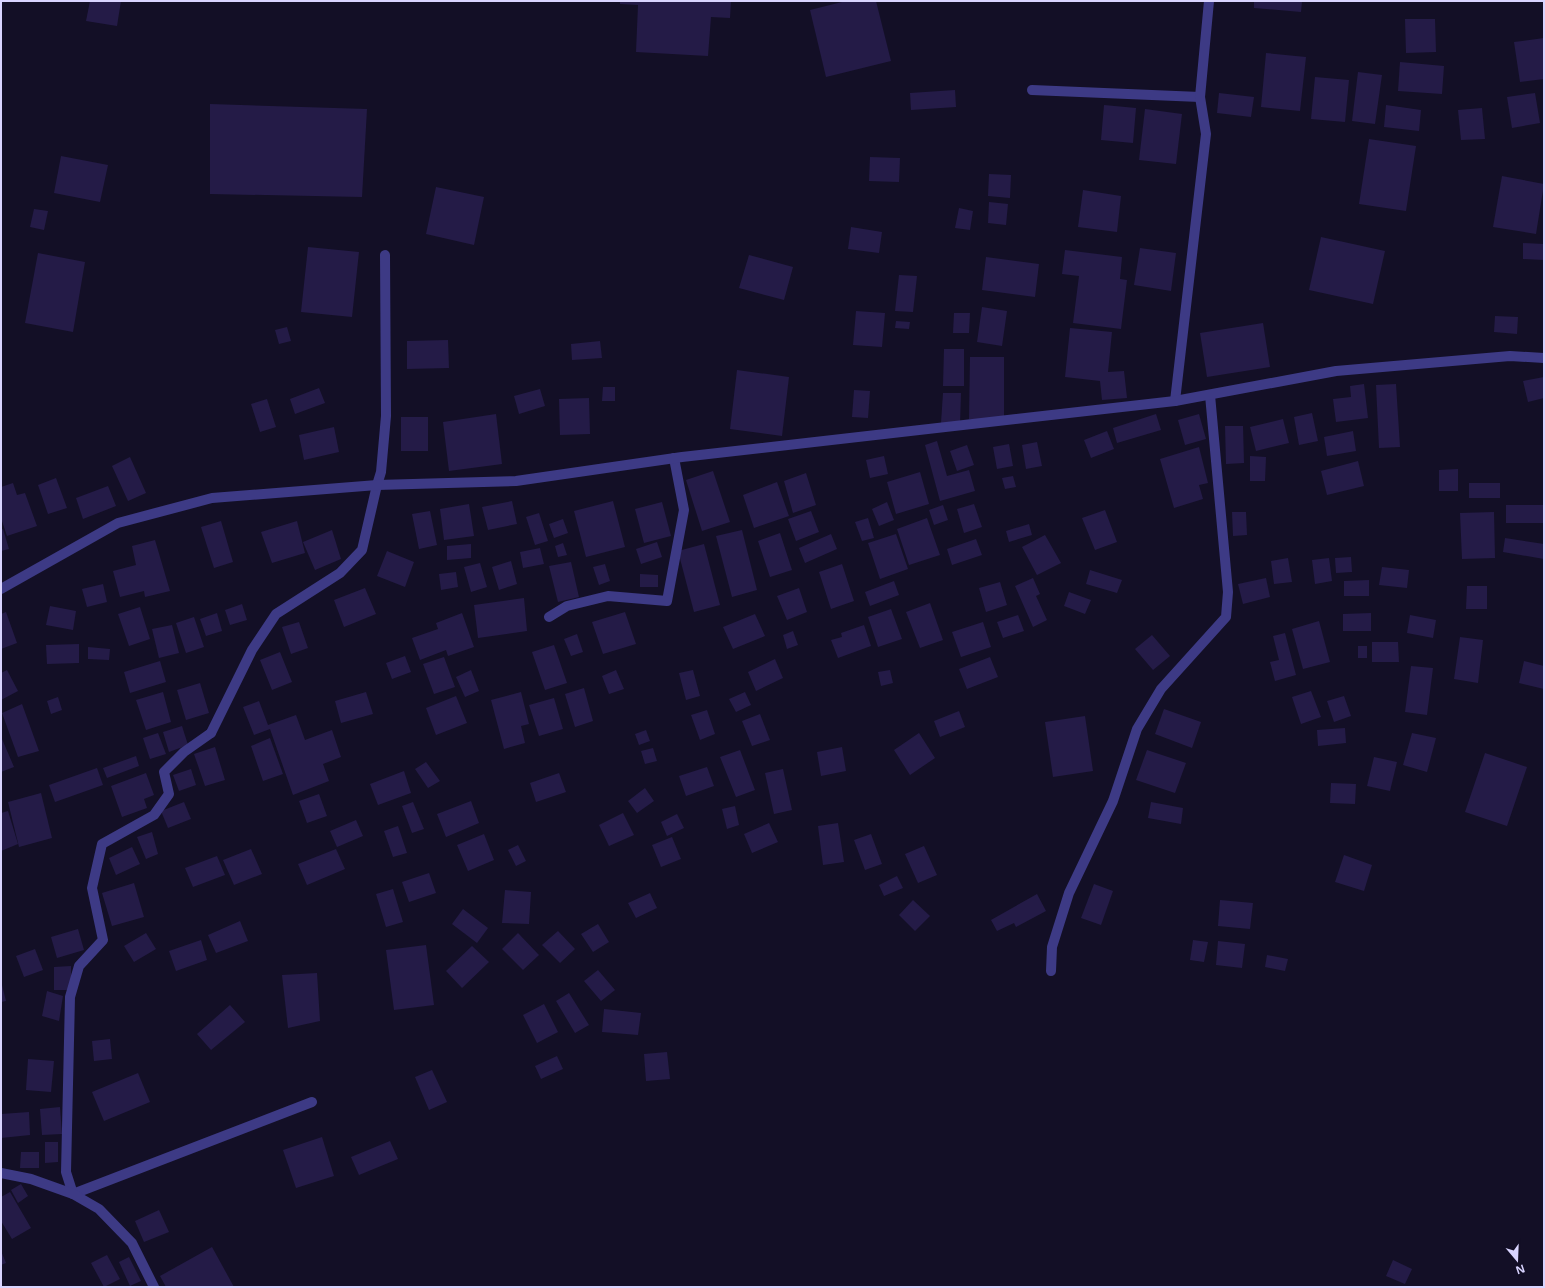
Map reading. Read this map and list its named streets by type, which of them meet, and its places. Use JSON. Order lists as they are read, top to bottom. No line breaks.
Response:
{"north":"bottom"}
